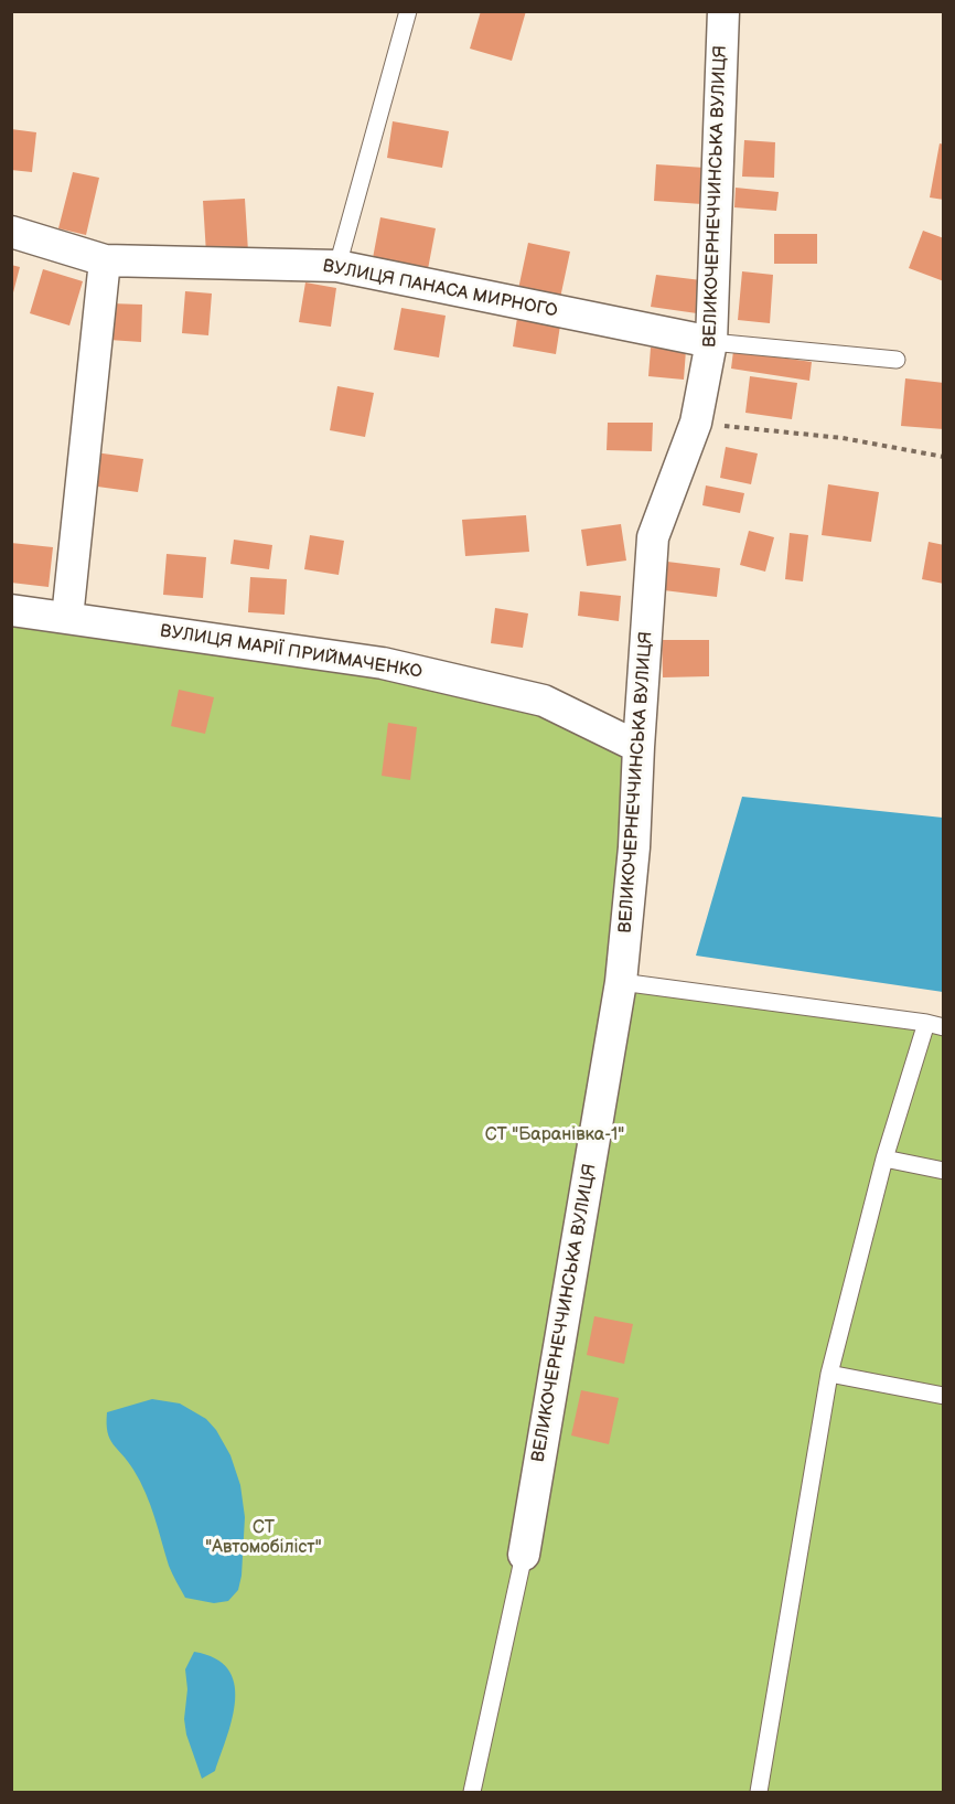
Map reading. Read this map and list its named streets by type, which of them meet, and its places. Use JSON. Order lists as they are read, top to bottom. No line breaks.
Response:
{"streets":{"street":["ВЕЛИКОЧЕРНЕЧЧИНСЬКА ВУЛИЦЯ","ВУЛИЦЯ ПАНАСА МИРНОГО","ВУЛИЦЯ МАРІЇ ПРИЙМАЧЕНКО"]},"crossings":[["ВЕЛИКОЧЕРНЕЧЧИНСЬКА ВУЛИЦЯ","ВУЛИЦЯ ПАНАСА МИРНОГО"],["ВЕЛИКОЧЕРНЕЧЧИНСЬКА ВУЛИЦЯ","ВУЛИЦЯ МАРІЇ ПРИЙМАЧЕНКО"]],"parks":["СТ \"Баранівка-1\"","СТ \"Автомобіліст\""]}
